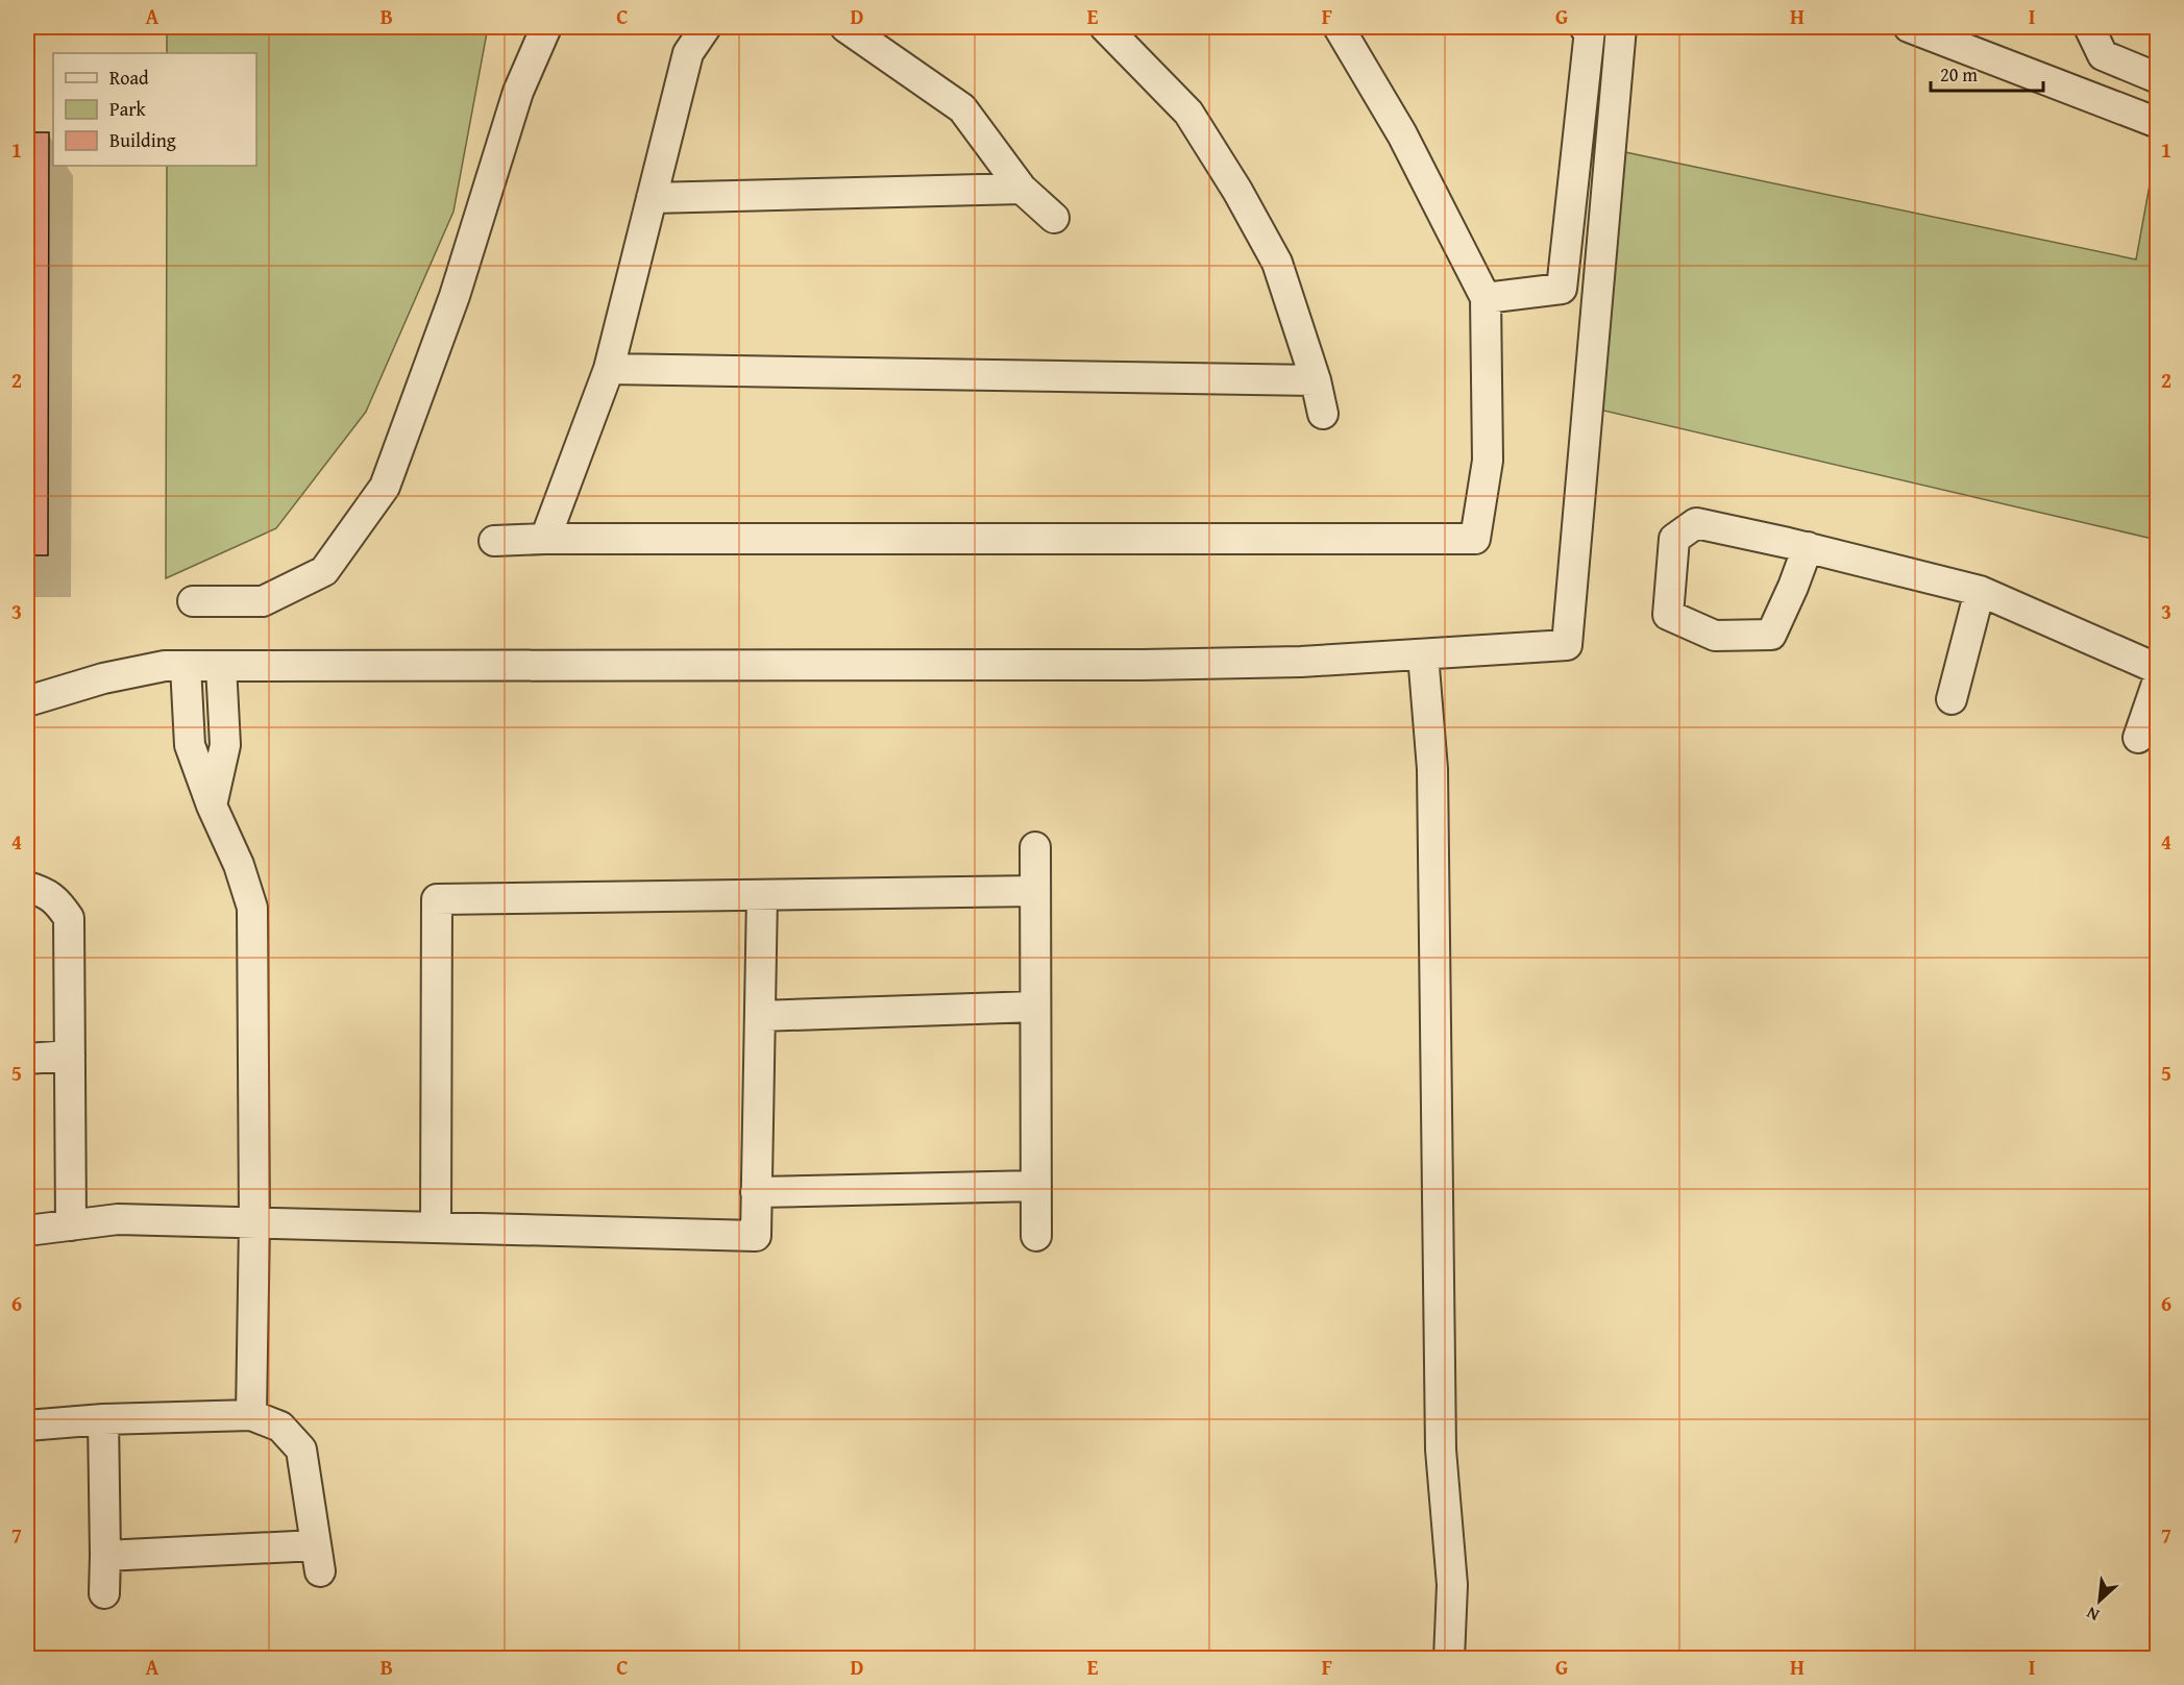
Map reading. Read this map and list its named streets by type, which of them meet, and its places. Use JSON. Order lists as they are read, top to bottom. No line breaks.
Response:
{"legend":["Road","Park","Building"],"scale_bar":"20 m","north":"bottom left","grid":{"columns":["A","B","C","D","E","F","G","H","I"],"rows":["1","2","3","4","5","6","7"]}}
